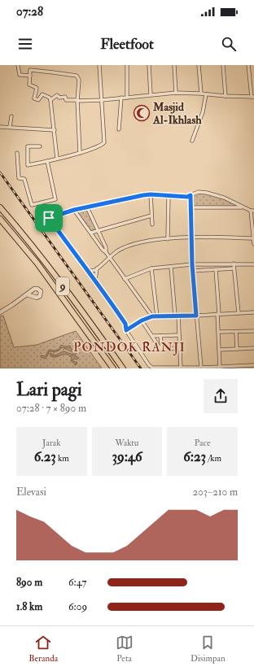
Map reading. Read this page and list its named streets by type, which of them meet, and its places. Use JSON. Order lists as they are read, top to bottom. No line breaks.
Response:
{"streets":{"highway":["9"]},"districts":["PONDOK RANJI"],"places":{"mosque":["Masjid Al-Ikhlash"]},"page":{"status":"07:28","header":"Fleetfoot","heading":["Lari pagi","07:28 · 7 × 890 m"],"stats":[["Jarak","6.23 km"],["Waktu","39:46"],["Pace","6:23 /km"]],"chart":["Elevasi","203–210 m"],"list":[{"name":"890 m","note":"6:47"},{"name":"1.8 km","note":"6:09"}],"tabs":["Beranda","Peta","Disimpan"]}}
